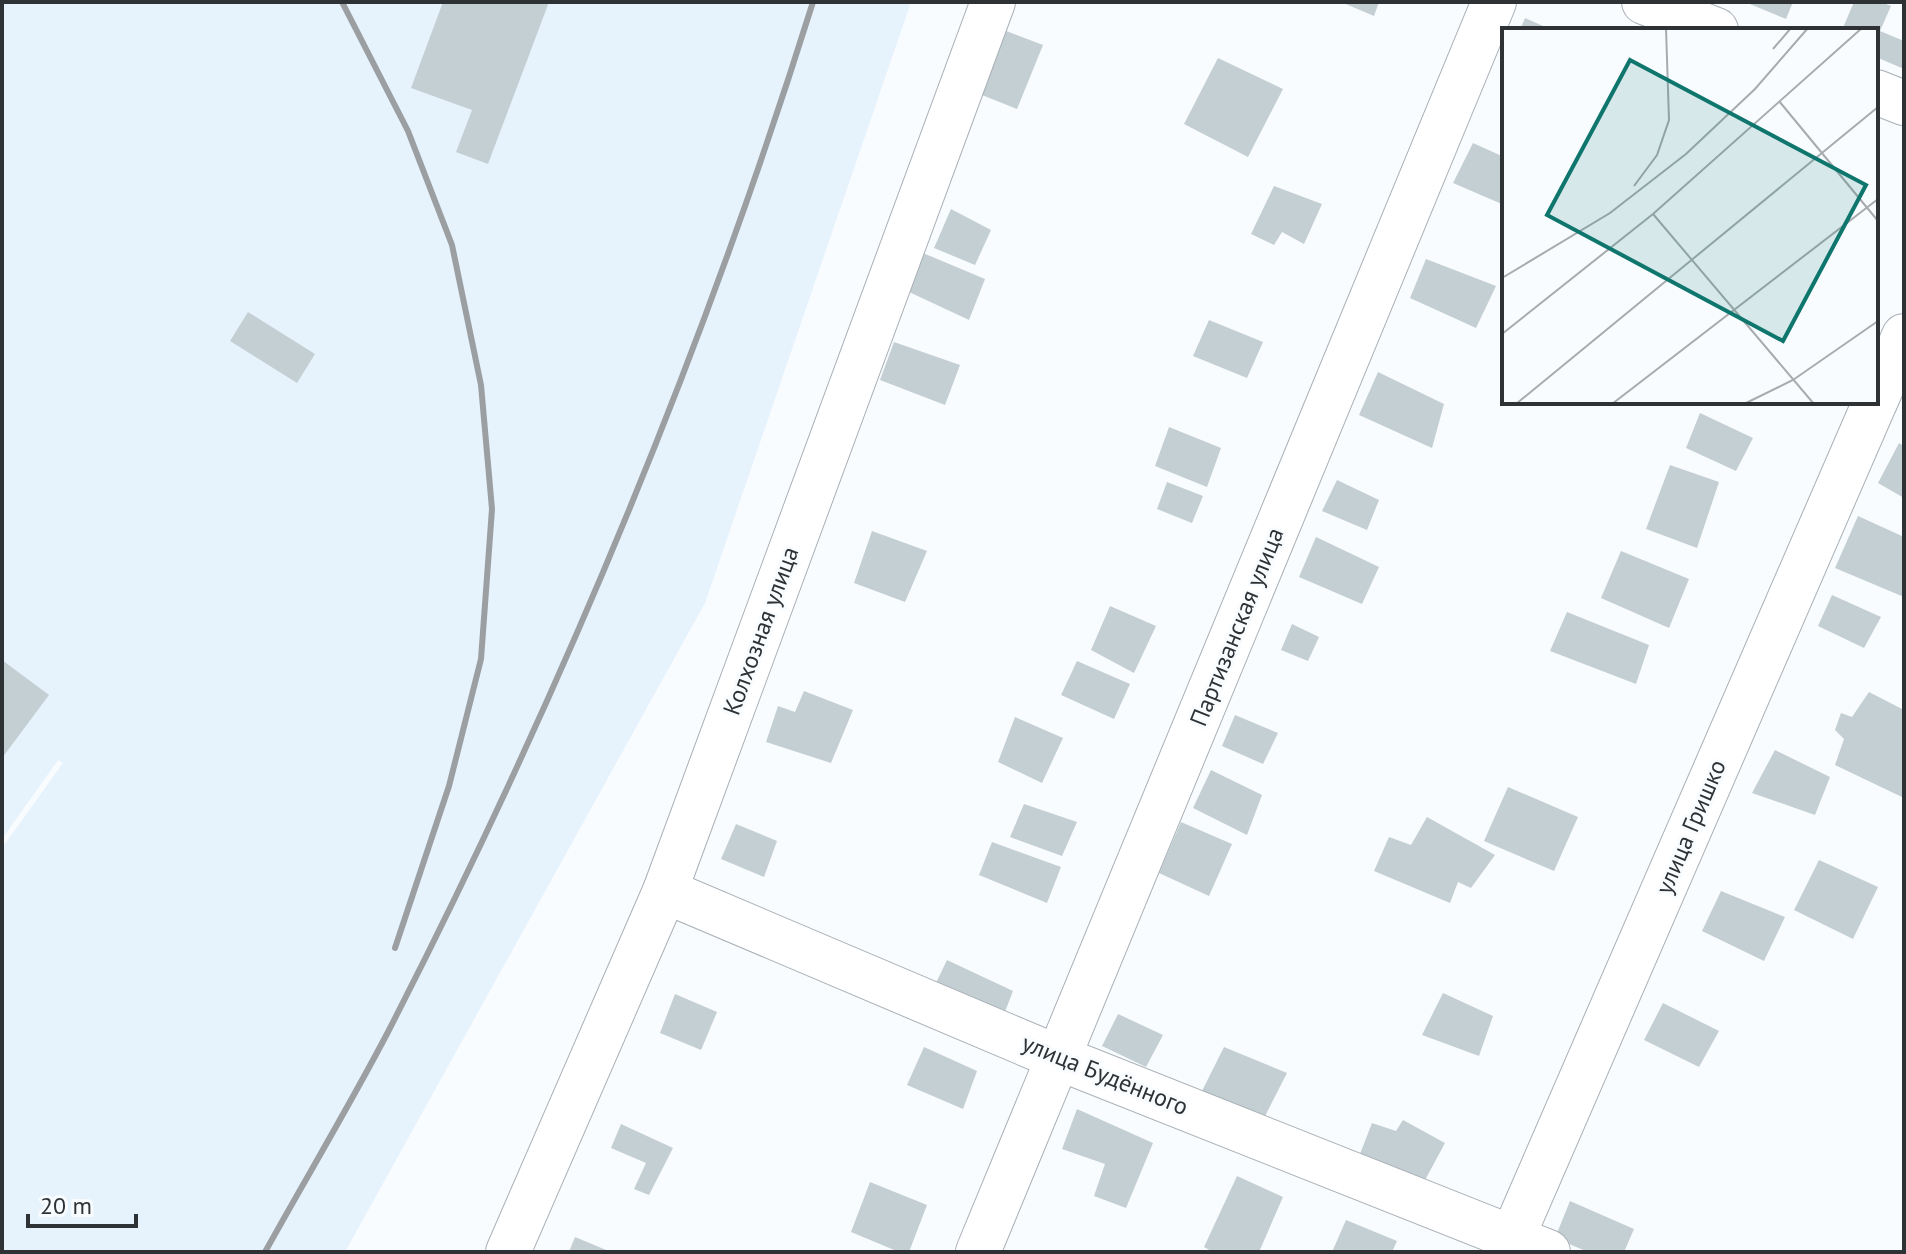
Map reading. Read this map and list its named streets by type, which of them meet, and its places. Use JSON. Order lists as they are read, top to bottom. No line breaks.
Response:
{"streets":{"street":["Партизанская улица","Колхозная улица","улица Гришко","улица Будённого"]},"crossings":[["Партизанская улица","улица Будённого"],["Колхозная улица","улица Будённого"],["улица Гришко","улица Будённого"]],"scale_bar":"20 m"}
